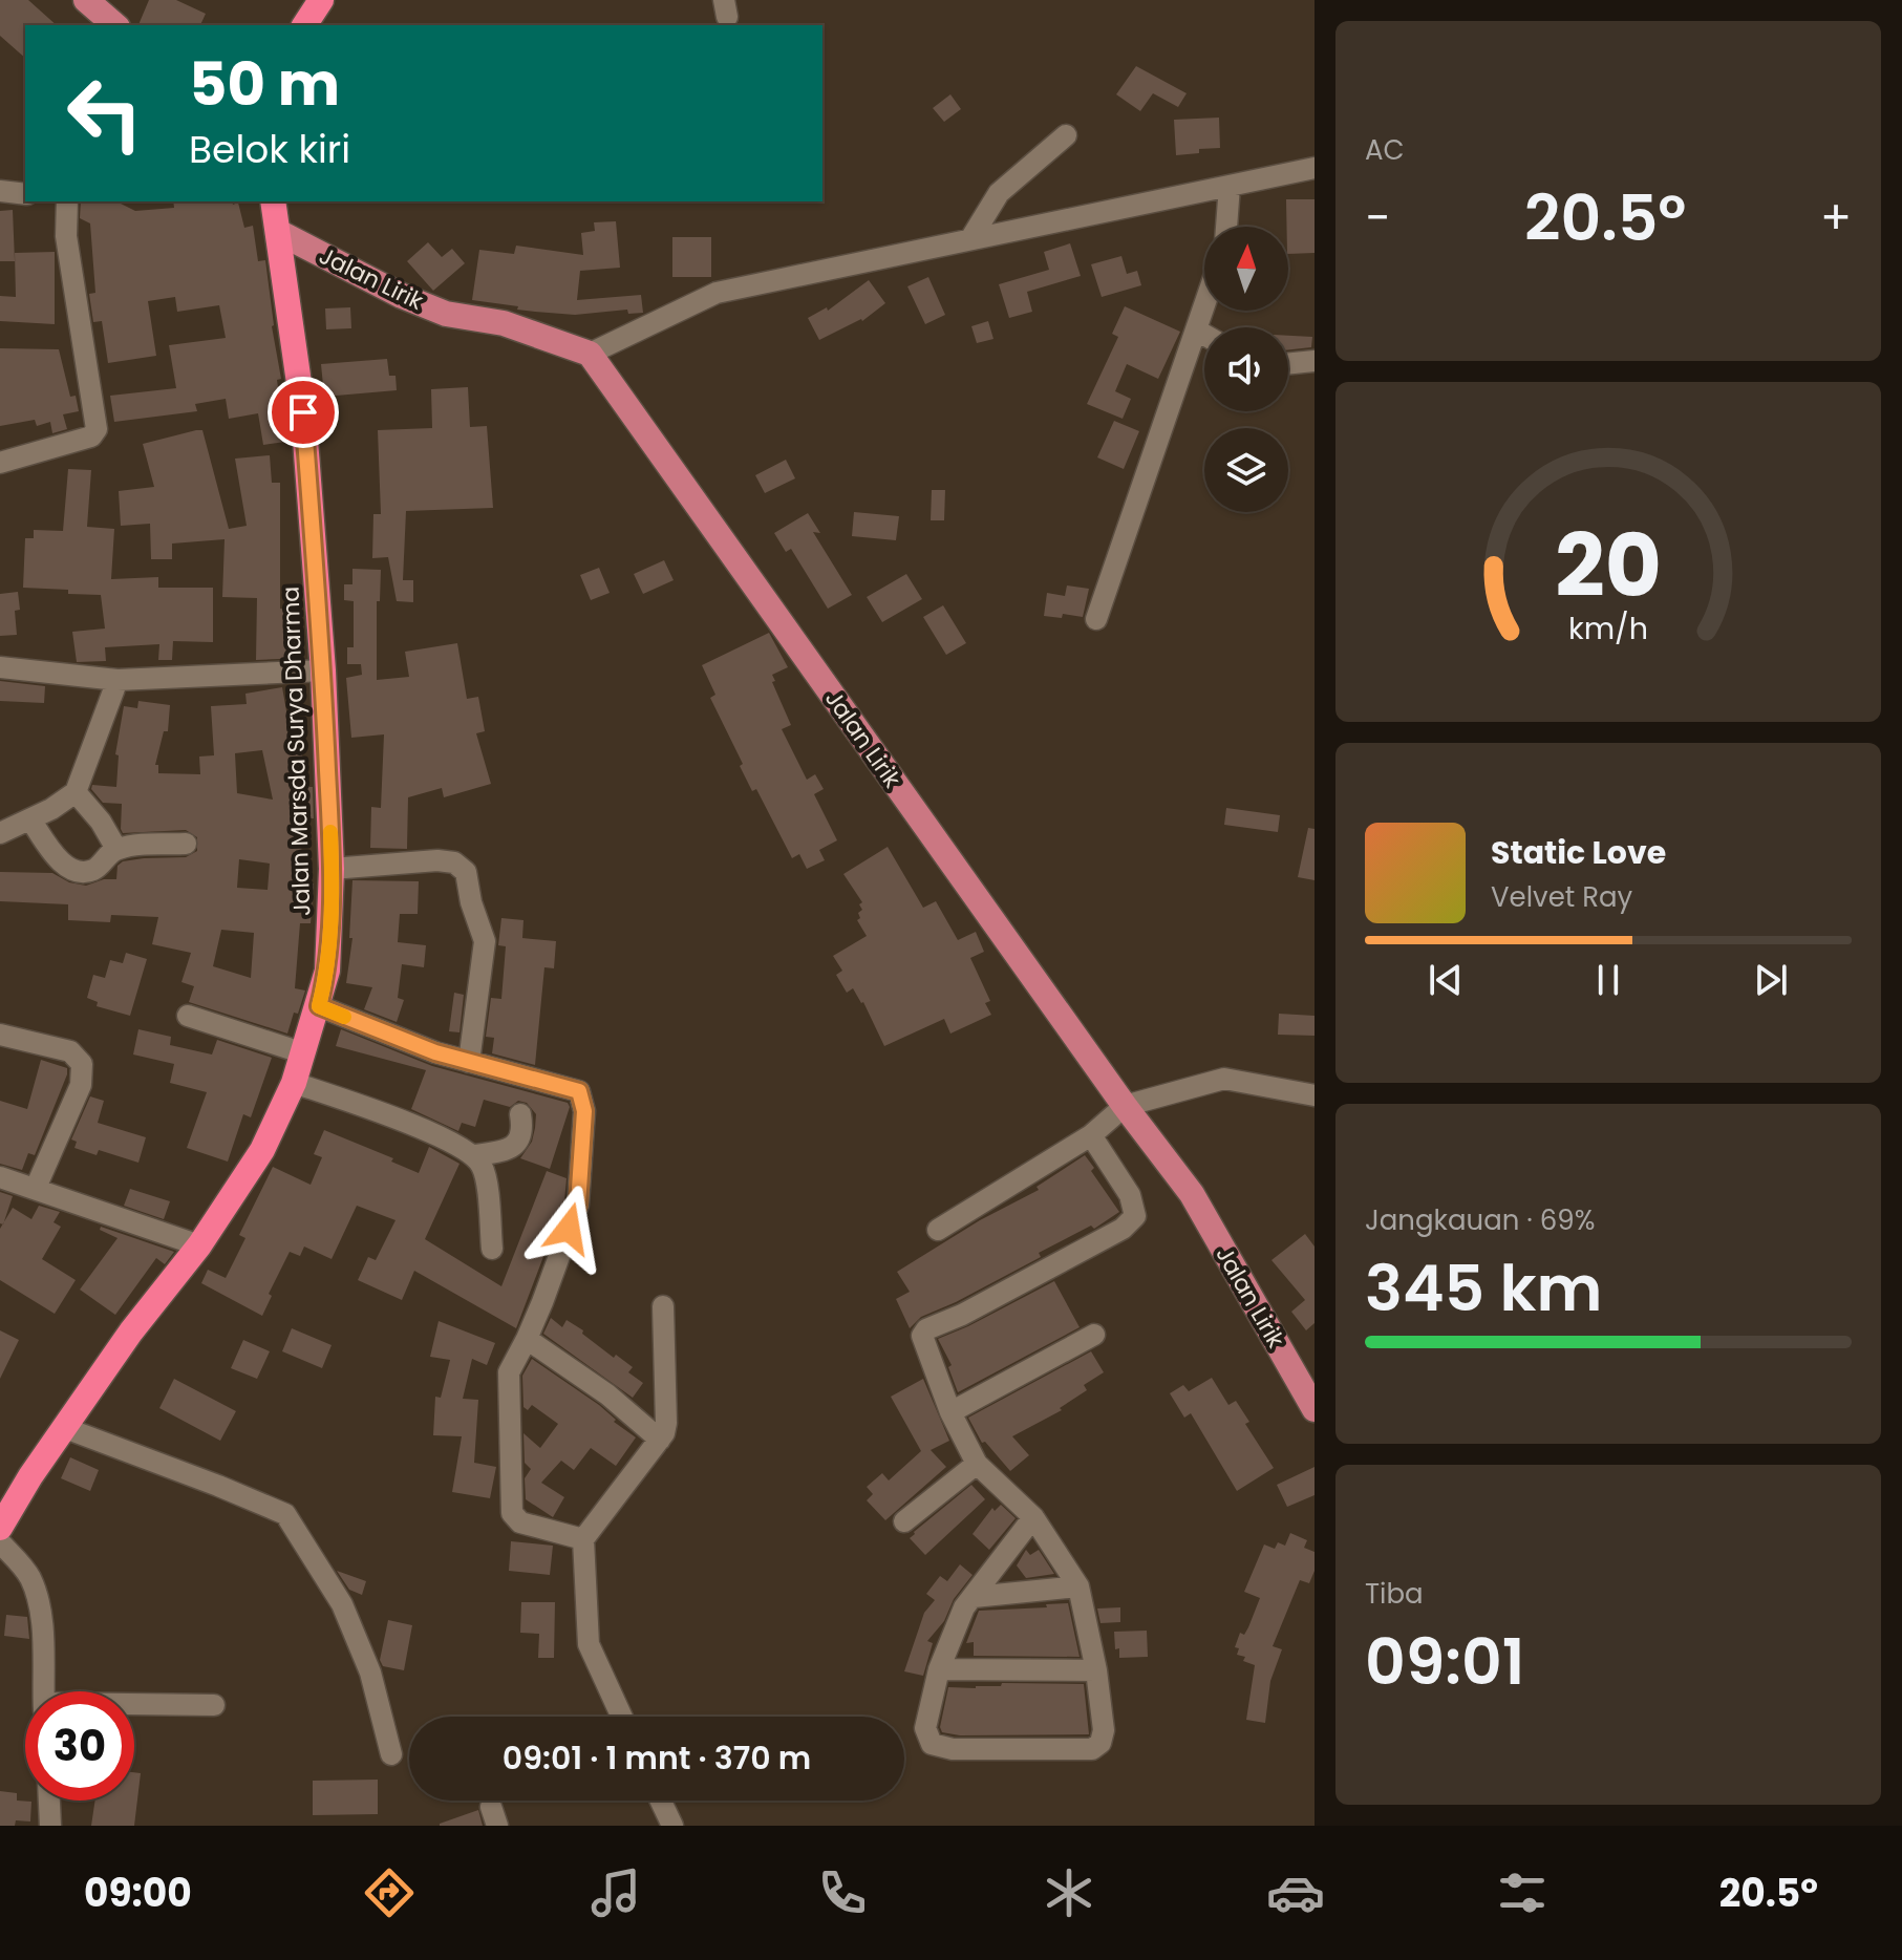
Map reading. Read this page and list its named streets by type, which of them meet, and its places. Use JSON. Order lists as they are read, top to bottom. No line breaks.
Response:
{"streets":{"highway":["Jalan Marsda Surya Dharma"],"main road":["Jalan Lirik"]},"crossings":[["Jalan Lirik","Jalan Marsda Surya Dharma"]],"north":"top","page":{"tile":["AC",["Jangkauan · 69%","345 km"],["Tiba","09:01"]],"turn":["50 m","Belok kiri"],"heat":["−","20.5°","+"],"song":["Static Love","Velvet Ray"],"limit":"30","trip":"09:01 · 1 mnt · 370 m","tabs":["09:00","20.5°"],"gauge":["20","km/h"]}}
